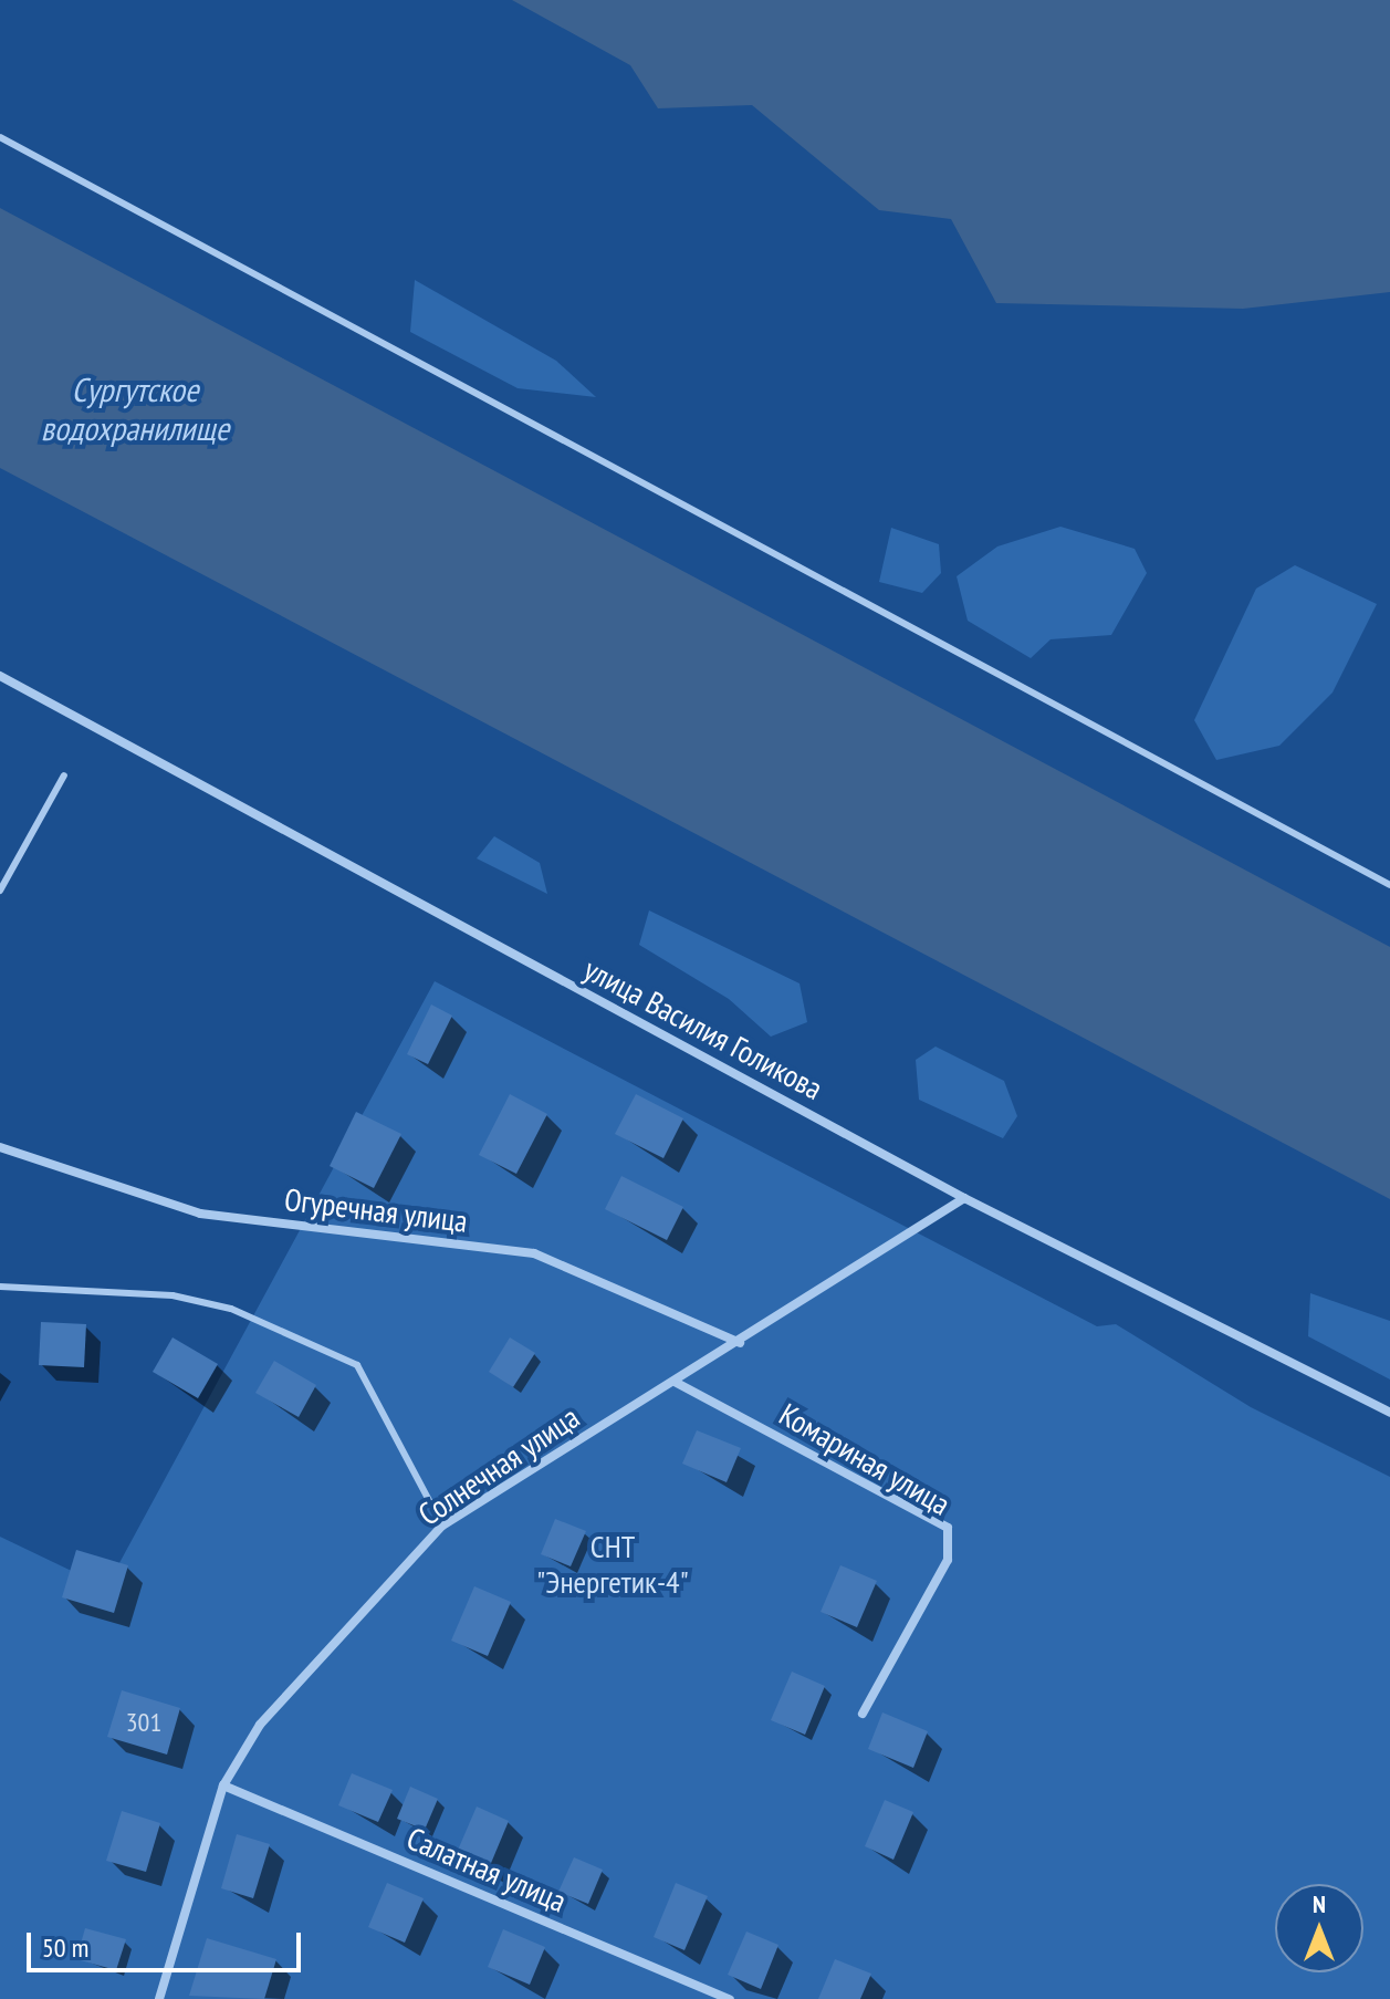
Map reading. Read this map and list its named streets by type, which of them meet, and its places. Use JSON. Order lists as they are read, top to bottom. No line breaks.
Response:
{"streets":{"street":["улица Василия Голикова","Огуречная улица","Комариная улица","Солнечная улица","Салатная улица"]},"crossings":[["улица Василия Голикова","Солнечная улица"],["Огуречная улица","Солнечная улица"],["Комариная улица","Солнечная улица"],["Солнечная улица","Салатная улица"]],"water":["Сургутское водохранилище"],"parks":["СНТ \"Энергетик-4\""],"house_numbers":["301"],"scale_bar":"50 m","north":"top"}
